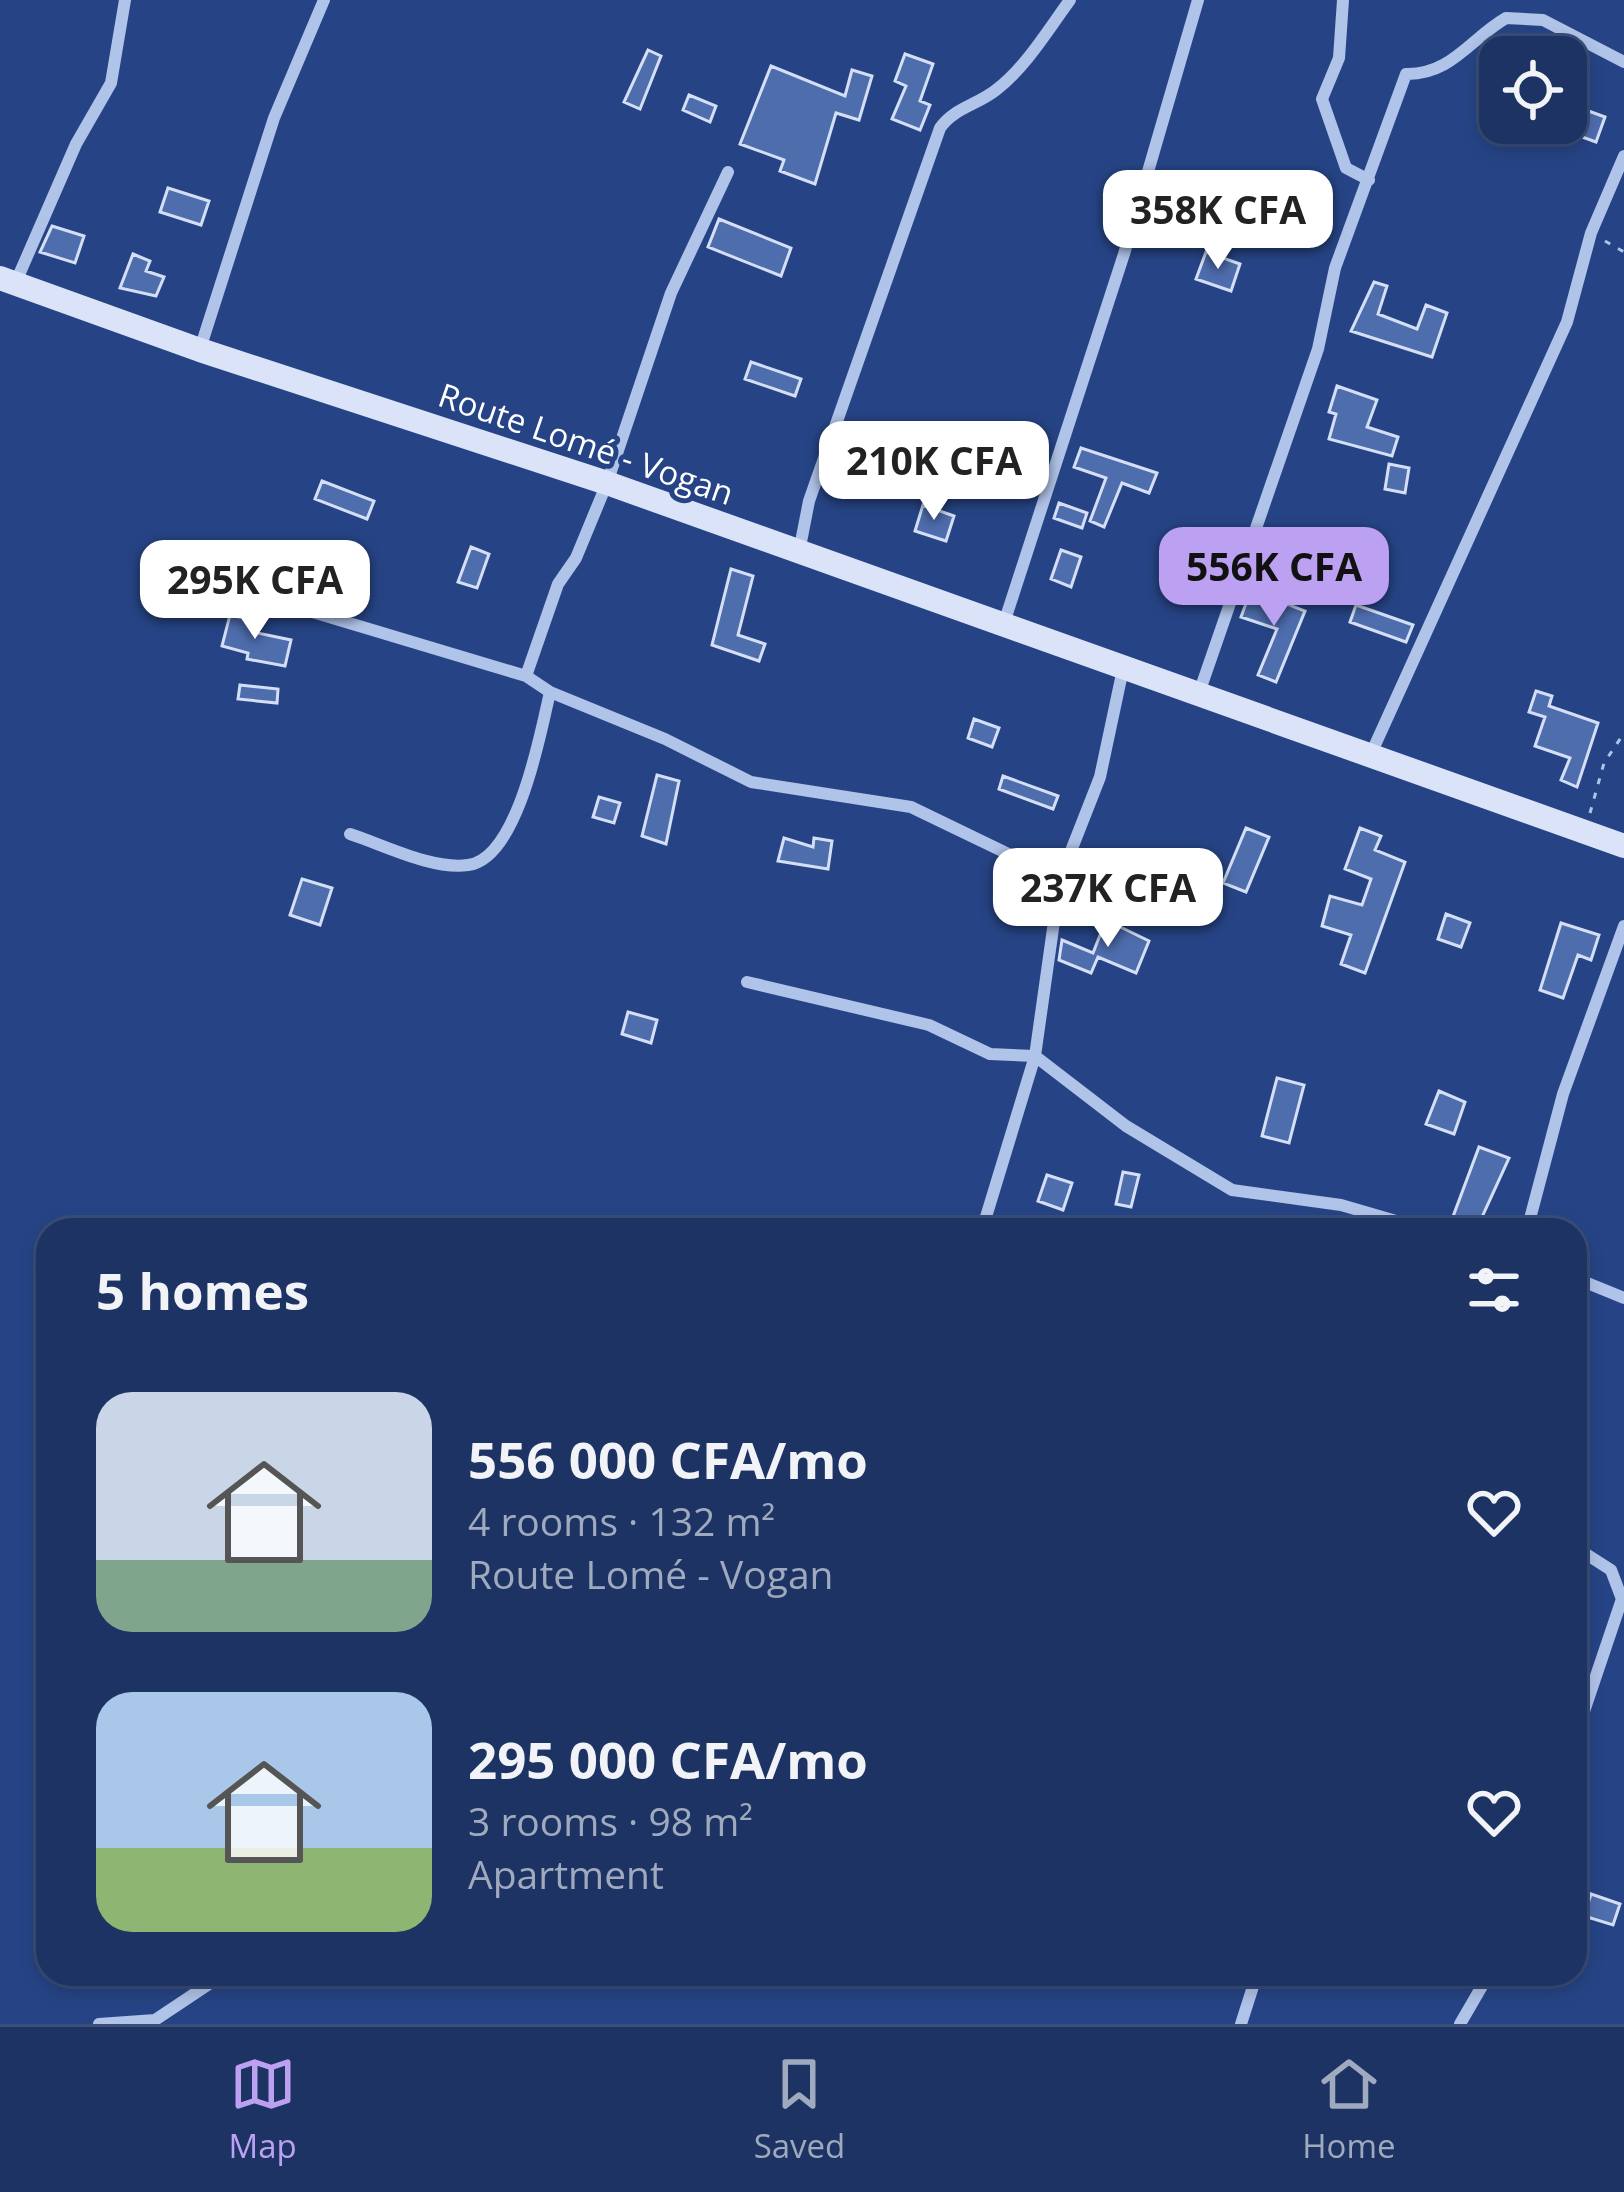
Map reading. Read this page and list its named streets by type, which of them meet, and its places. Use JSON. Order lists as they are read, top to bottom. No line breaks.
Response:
{"streets":{"main road":["Route Lomé - Vogan"]},"page":{"price":["358K CFA","210K CFA","556K CFA","295K CFA","237K CFA"],"heading":"5 homes","list":[{"name":"556 000 CFA/mo","note":"4 rooms · 132 m² · Route Lomé - Vogan"},{"name":"295 000 CFA/mo","note":"3 rooms · 98 m² · Apartment"}],"tabs":["Map","Saved","Home"]}}
